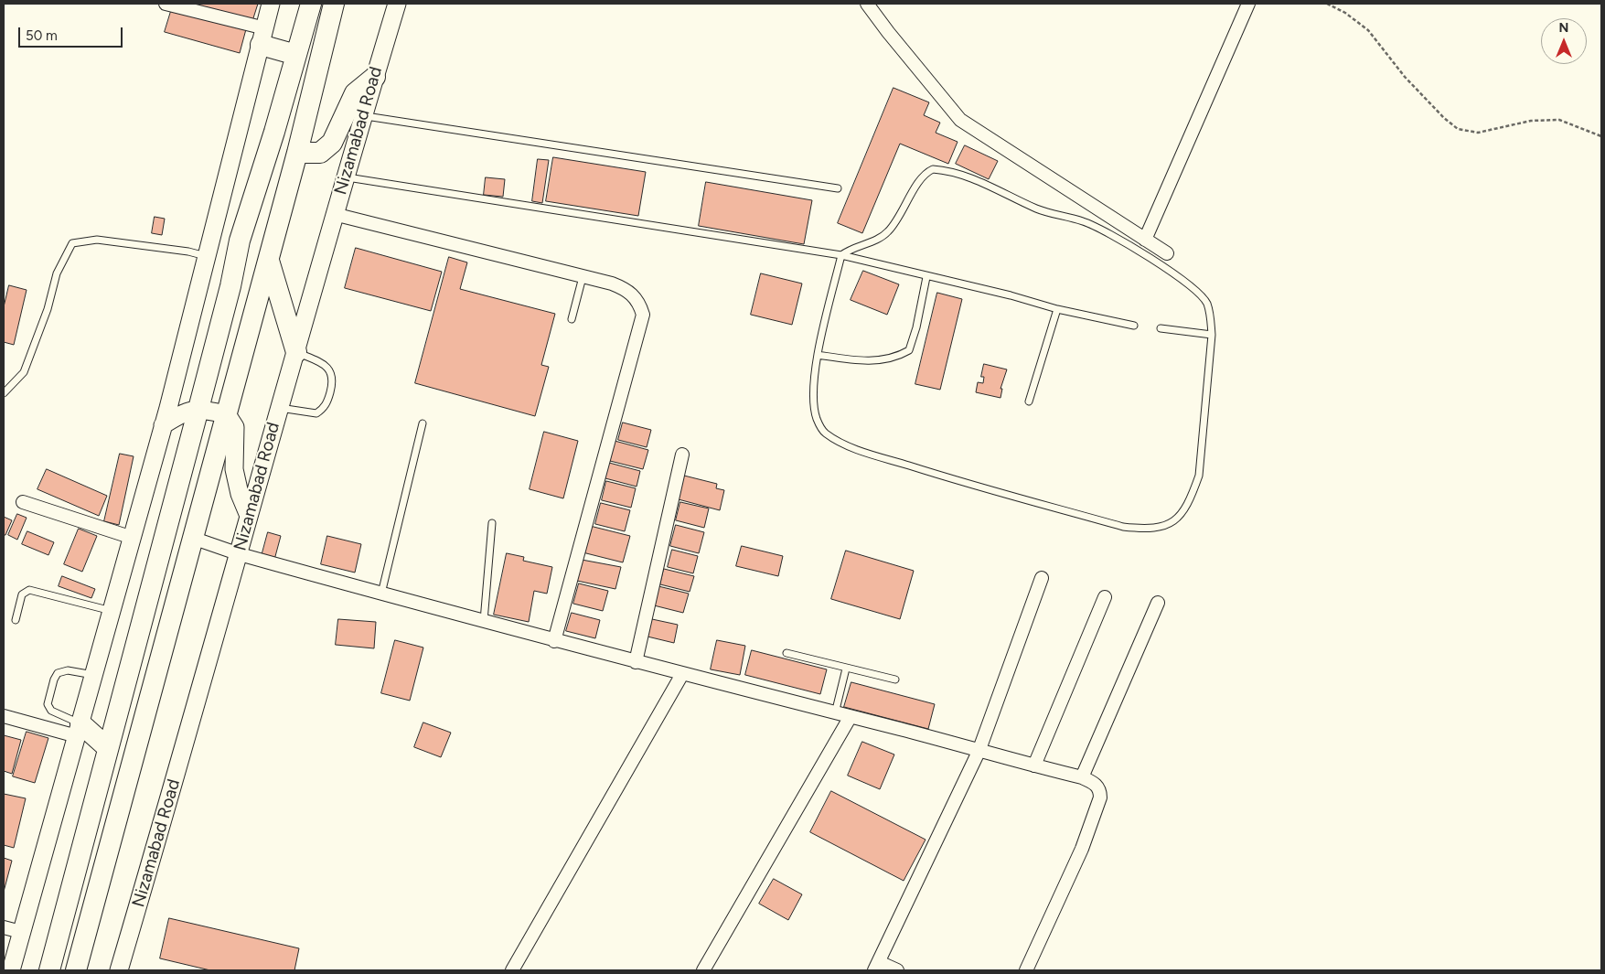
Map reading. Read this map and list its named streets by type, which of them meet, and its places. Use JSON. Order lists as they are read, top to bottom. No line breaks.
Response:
{"streets":{"main road":["Nizamabad Road"]},"scale_bar":"50 m","north":"top"}
